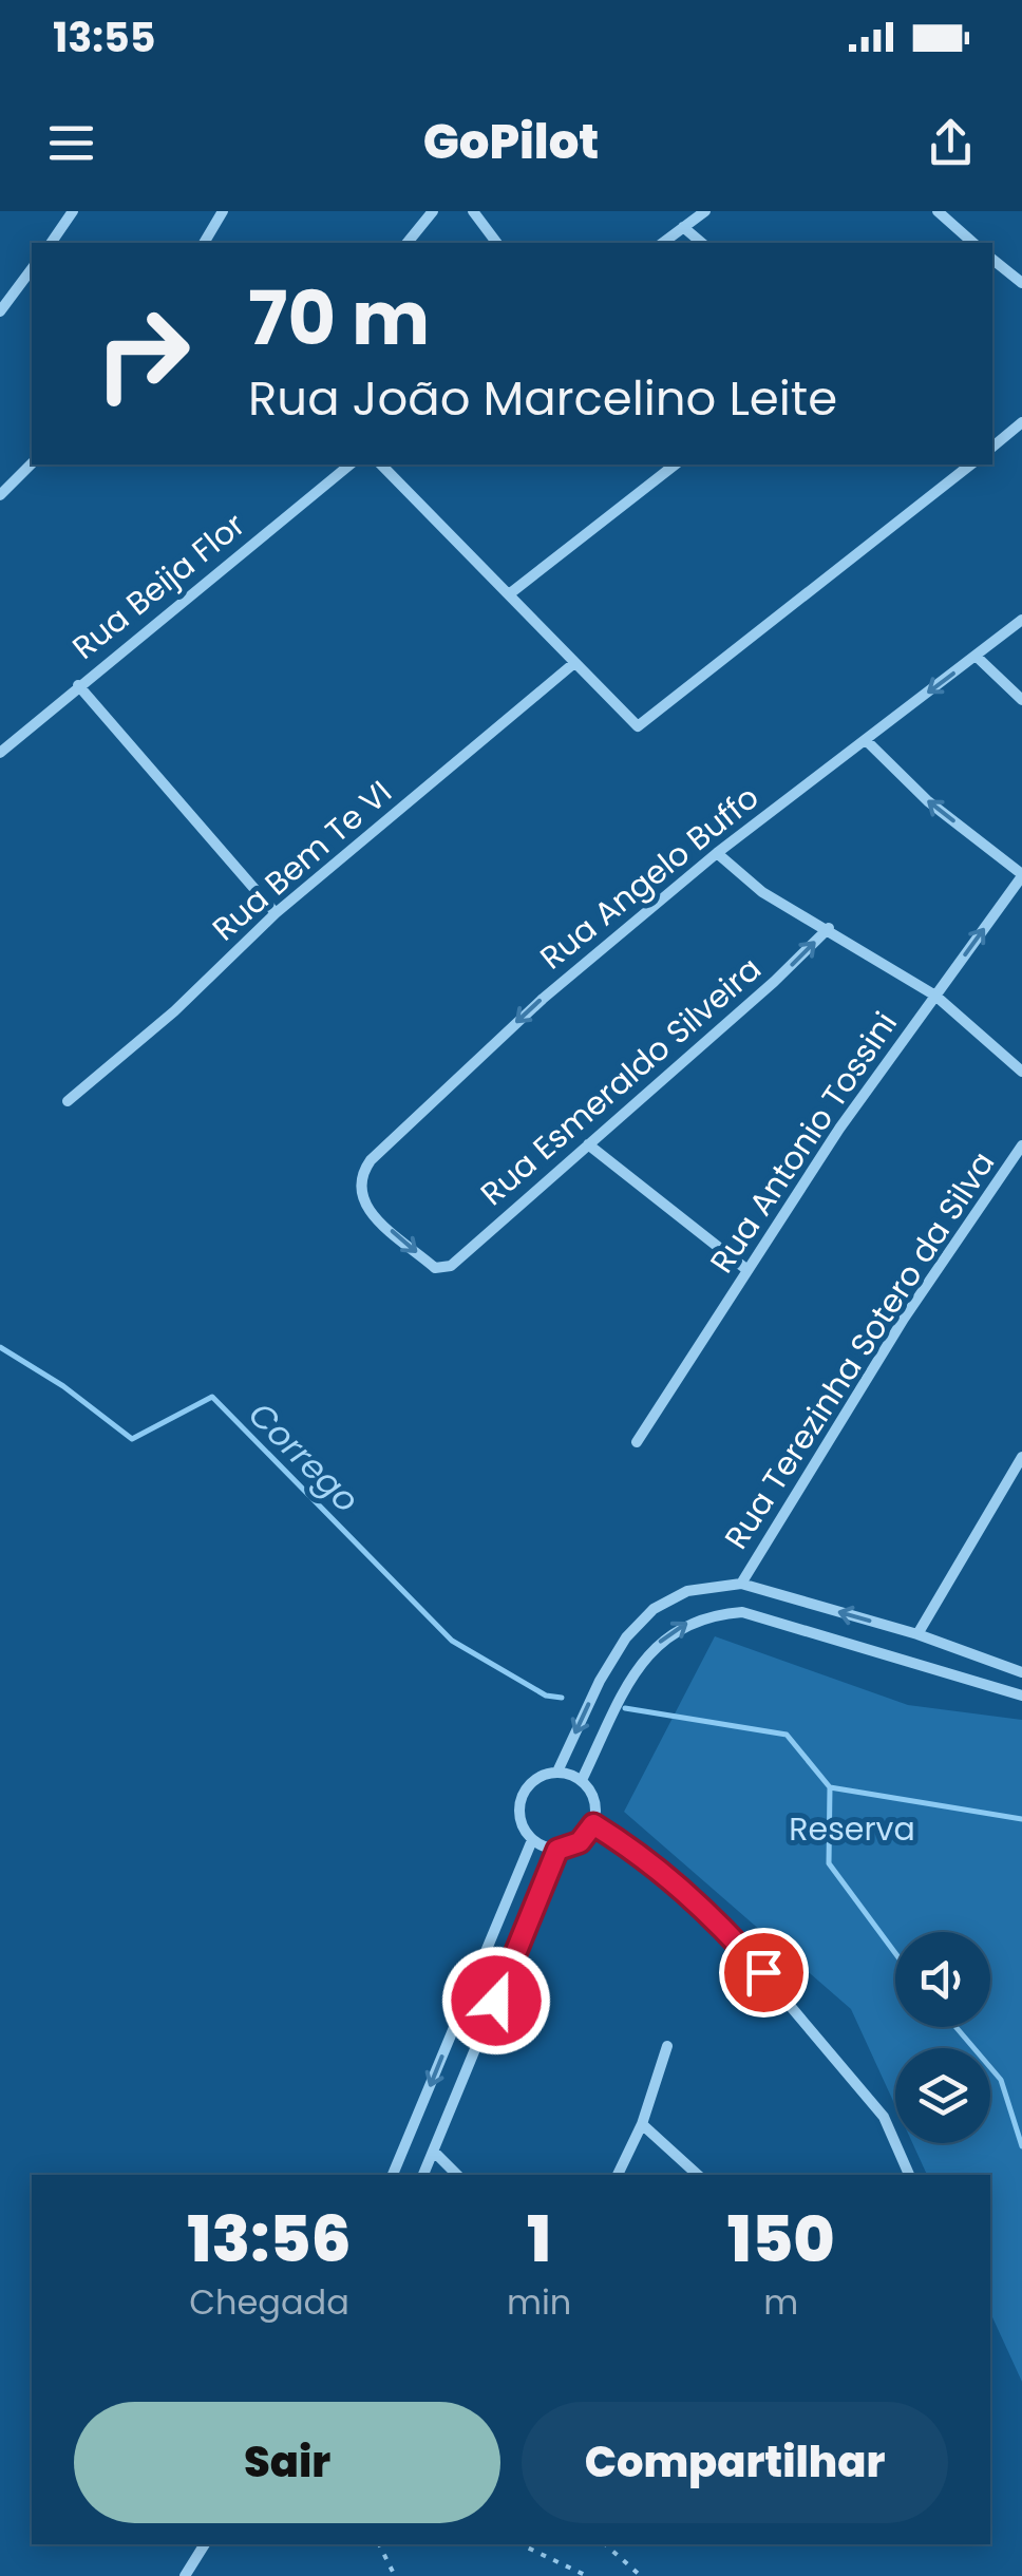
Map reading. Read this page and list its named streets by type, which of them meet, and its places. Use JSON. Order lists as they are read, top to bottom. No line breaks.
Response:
{"streets":{"street":["Rua Beija Flor","Rua Bem Te VI","Rua Angelo Buffo","Rua Esmeraldo Silveira","Rua Antonio Tossini","Rua Terezinha Sotero da Silva"]},"crossings":[["Rua Angelo Buffo","Rua Esmeraldo Silveira"]],"one_way":["Rua Angelo Buffo","Rua Esmeraldo Silveira"],"water":["Corrego"],"parks":["Reserva"],"page":{"status":"13:55","header":"GoPilot","turn":["70 m","Rua João Marcelino Leite"],"eta":["13:56","Chegada","1","min","150","m"],"buttons":["Sair","Compartilhar"]}}
